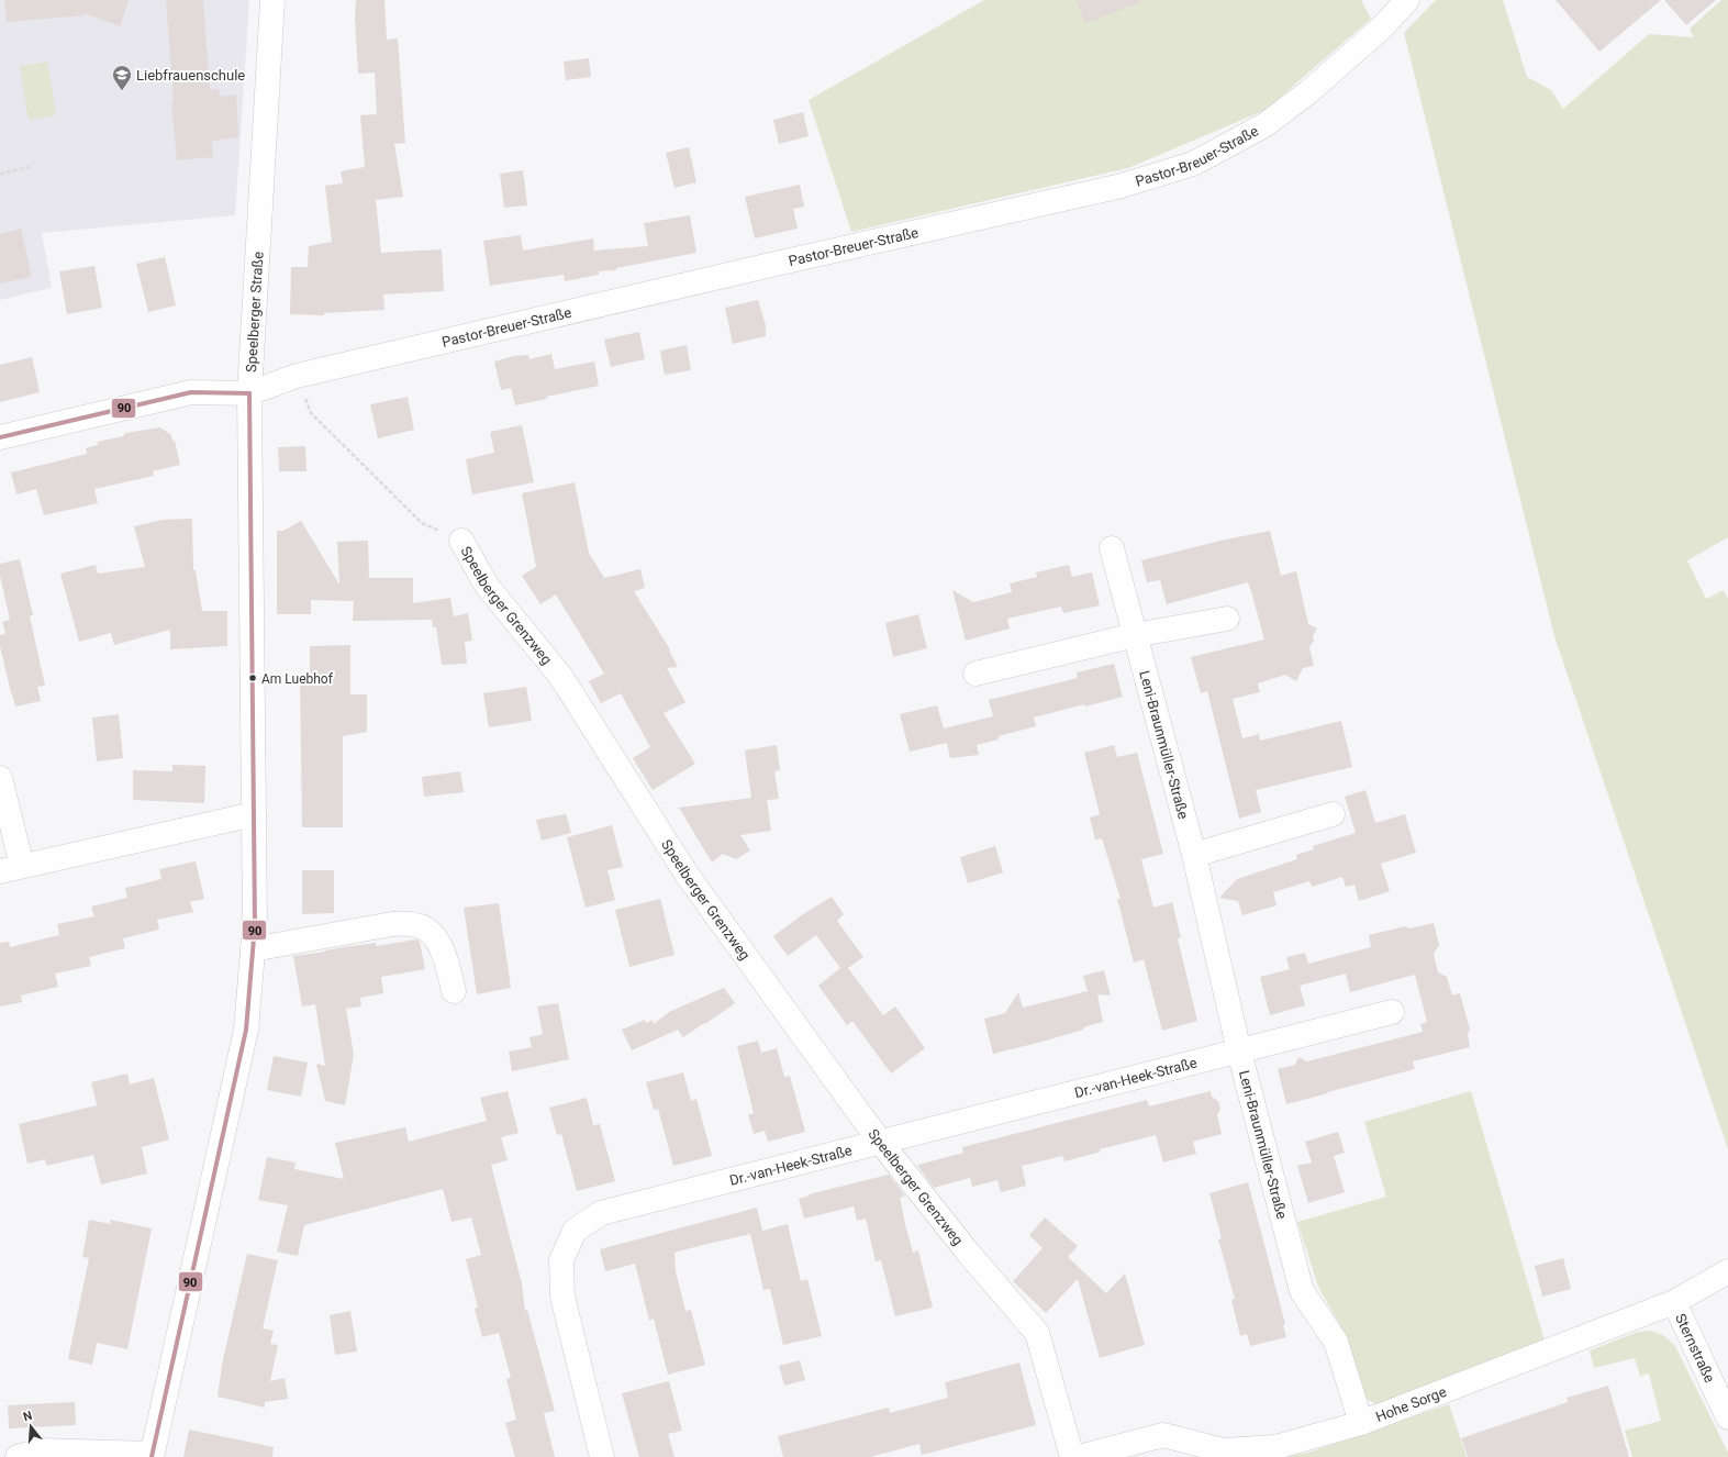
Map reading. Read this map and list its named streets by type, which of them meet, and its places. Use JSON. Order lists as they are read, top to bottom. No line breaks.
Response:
{"streets":{"street":["Pastor-Breuer-Straße","Speelberger Straße","Speelberger Grenzweg","Leni-Braunmüller-Straße","Dr.-van-Heek-Straße","Sternstraße","Hohe Sorge"]},"crossings":[["Pastor-Breuer-Straße","Speelberger Straße"],["Pastor-Breuer-Straße","Speelberger Grenzweg"],["Speelberger Grenzweg","Dr.-van-Heek-Straße"],["Leni-Braunmüller-Straße","Dr.-van-Heek-Straße"],["Leni-Braunmüller-Straße","Hohe Sorge"],["Sternstraße","Hohe Sorge"]],"places":{"school or university":["Liebfrauenschule"],"other":["Am Luebhof"]},"lines":["transit line 90"],"north":"top"}
